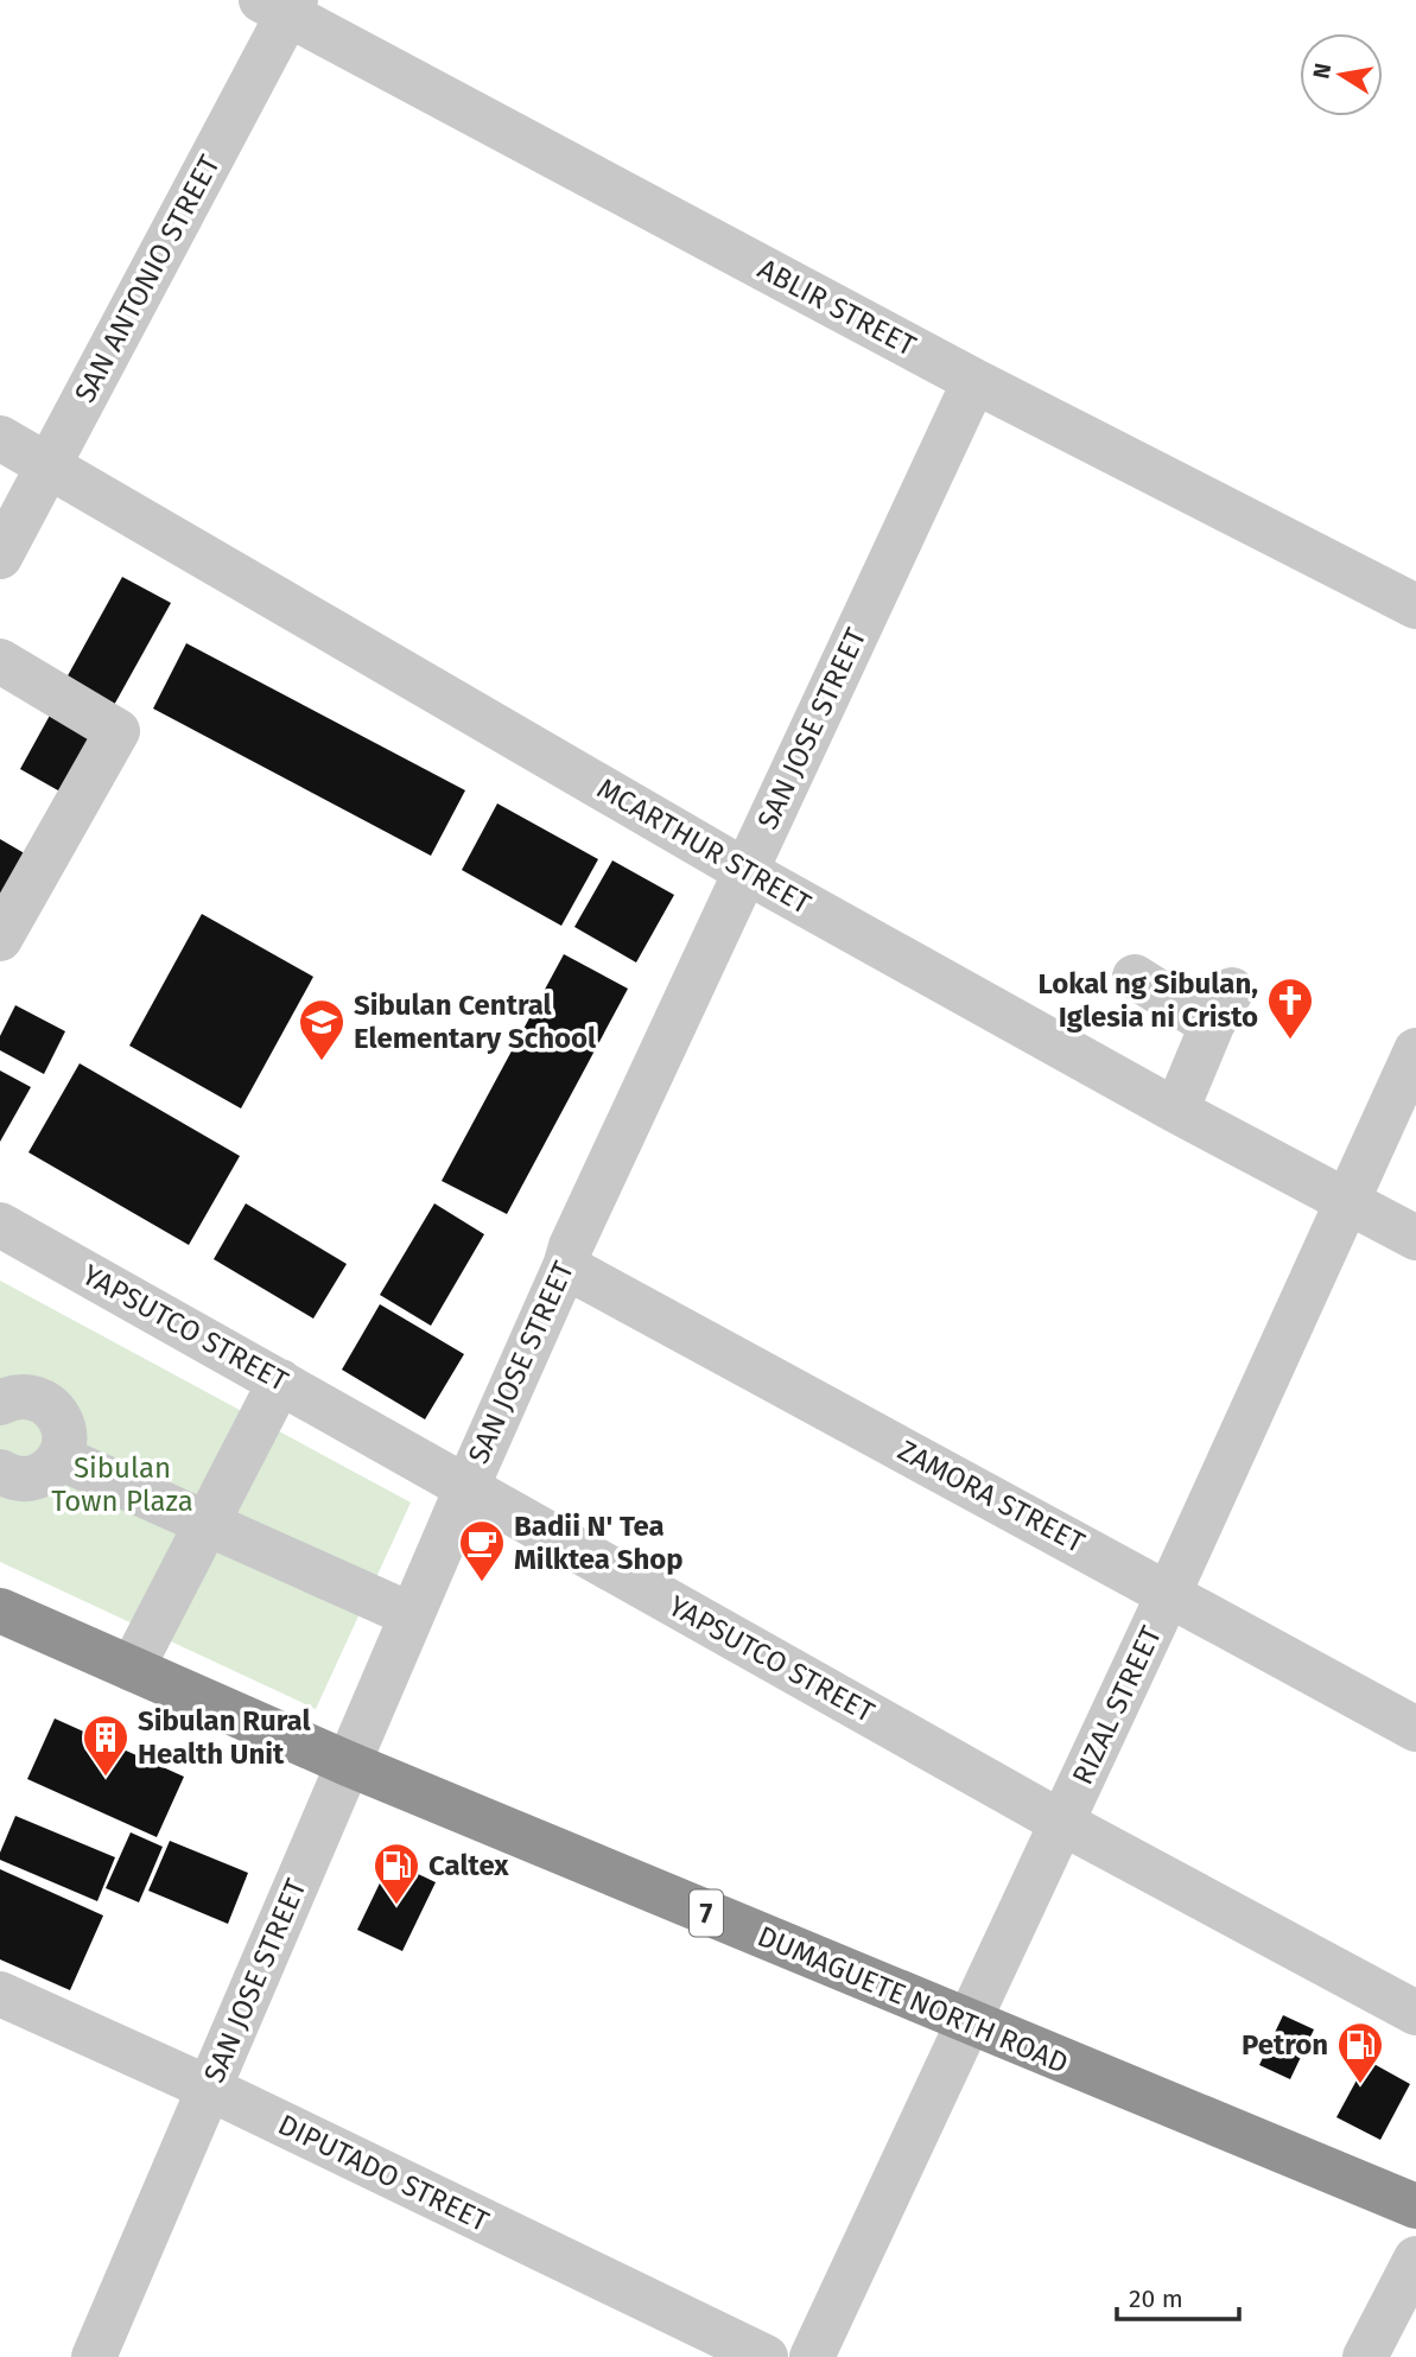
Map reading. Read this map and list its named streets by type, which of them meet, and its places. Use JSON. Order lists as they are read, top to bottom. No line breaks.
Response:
{"streets":{"highway":["7","DUMAGUETE NORTH ROAD"],"street":["SAN ANTONIO STREET","ABLIR STREET","SAN JOSE STREET","MCARTHUR STREET","YAPSUTCO STREET","ZAMORA STREET","RIZAL STREET","DIPUTADO STREET"]},"crossings":[["SAN ANTONIO STREET","ABLIR STREET"],["SAN ANTONIO STREET","MCARTHUR STREET"],["ABLIR STREET","SAN JOSE STREET"],["SAN JOSE STREET","MCARTHUR STREET"],["SAN JOSE STREET","YAPSUTCO STREET"],["SAN JOSE STREET","ZAMORA STREET"],["SAN JOSE STREET","DUMAGUETE NORTH ROAD"],["SAN JOSE STREET","DIPUTADO STREET"],["MCARTHUR STREET","RIZAL STREET"],["YAPSUTCO STREET","RIZAL STREET"],["ZAMORA STREET","RIZAL STREET"],["RIZAL STREET","DUMAGUETE NORTH ROAD"]],"parks":["Sibulan Town Plaza"],"places":{"church":["Lokal ng Sibulan, Iglesia ni Cristo"],"school or university":["Sibulan Central Elementary School"],"cafe":["Badii N' Tea Milktea Shop"],"building":["Sibulan Rural Health Unit"],"fuel station":["Caltex","Petron"]},"scale_bar":"20 m","north":"left"}
